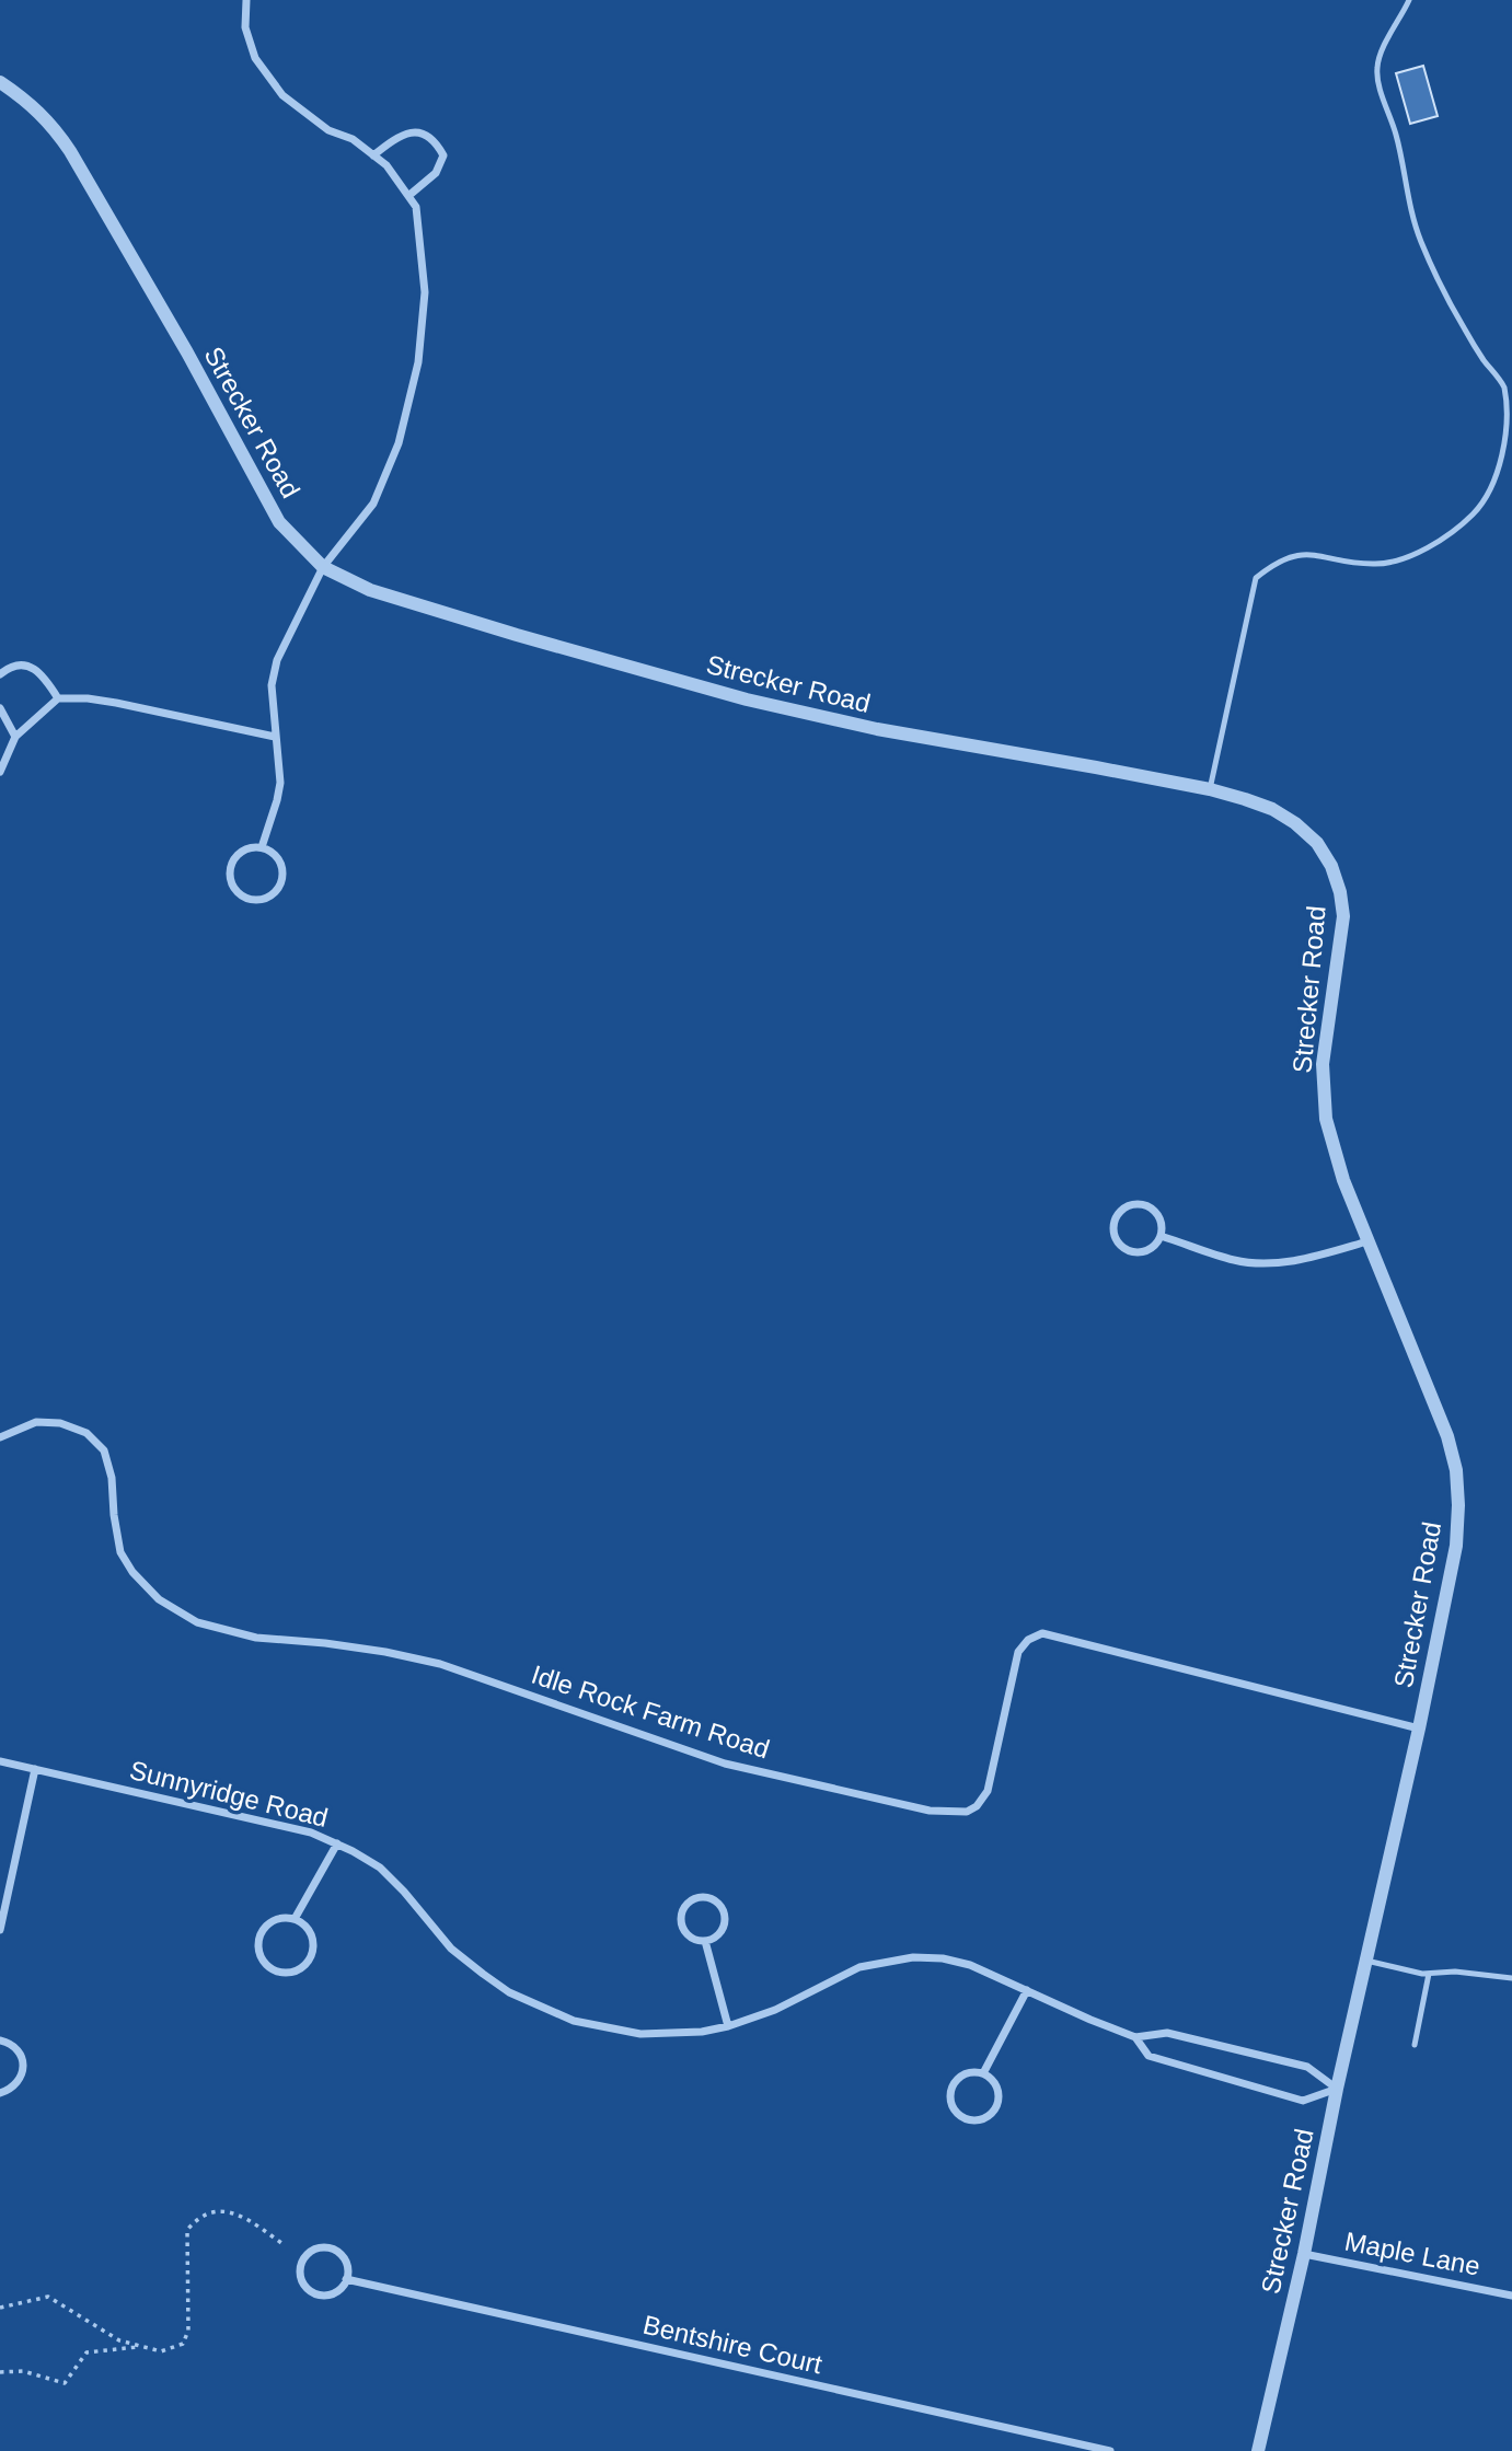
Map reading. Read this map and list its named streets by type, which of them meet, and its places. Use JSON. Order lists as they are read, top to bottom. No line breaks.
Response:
{"streets":{"street":["Strecker Road","Idle Rock Farm Road","Sunnyridge Road","Maple Lane","Bentshire Court"]},"crossings":[["Strecker Road","Idle Rock Farm Road"],["Strecker Road","Sunnyridge Road"],["Strecker Road","Maple Lane"]]}
